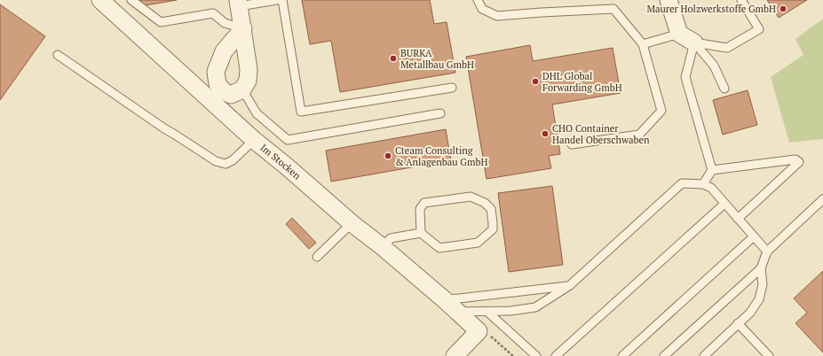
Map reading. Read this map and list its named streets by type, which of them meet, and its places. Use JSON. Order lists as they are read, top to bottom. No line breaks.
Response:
{"streets":{"street":["Im Stocken"]},"places":["Maurer Holzwerkstoffe GmbH","BURKA Metallbau GmbH","DHL Global Forwarding GmbH","CHO Container Handel Oberschwaben","Cteam Consulting & Anlagenbau GmbH"]}
